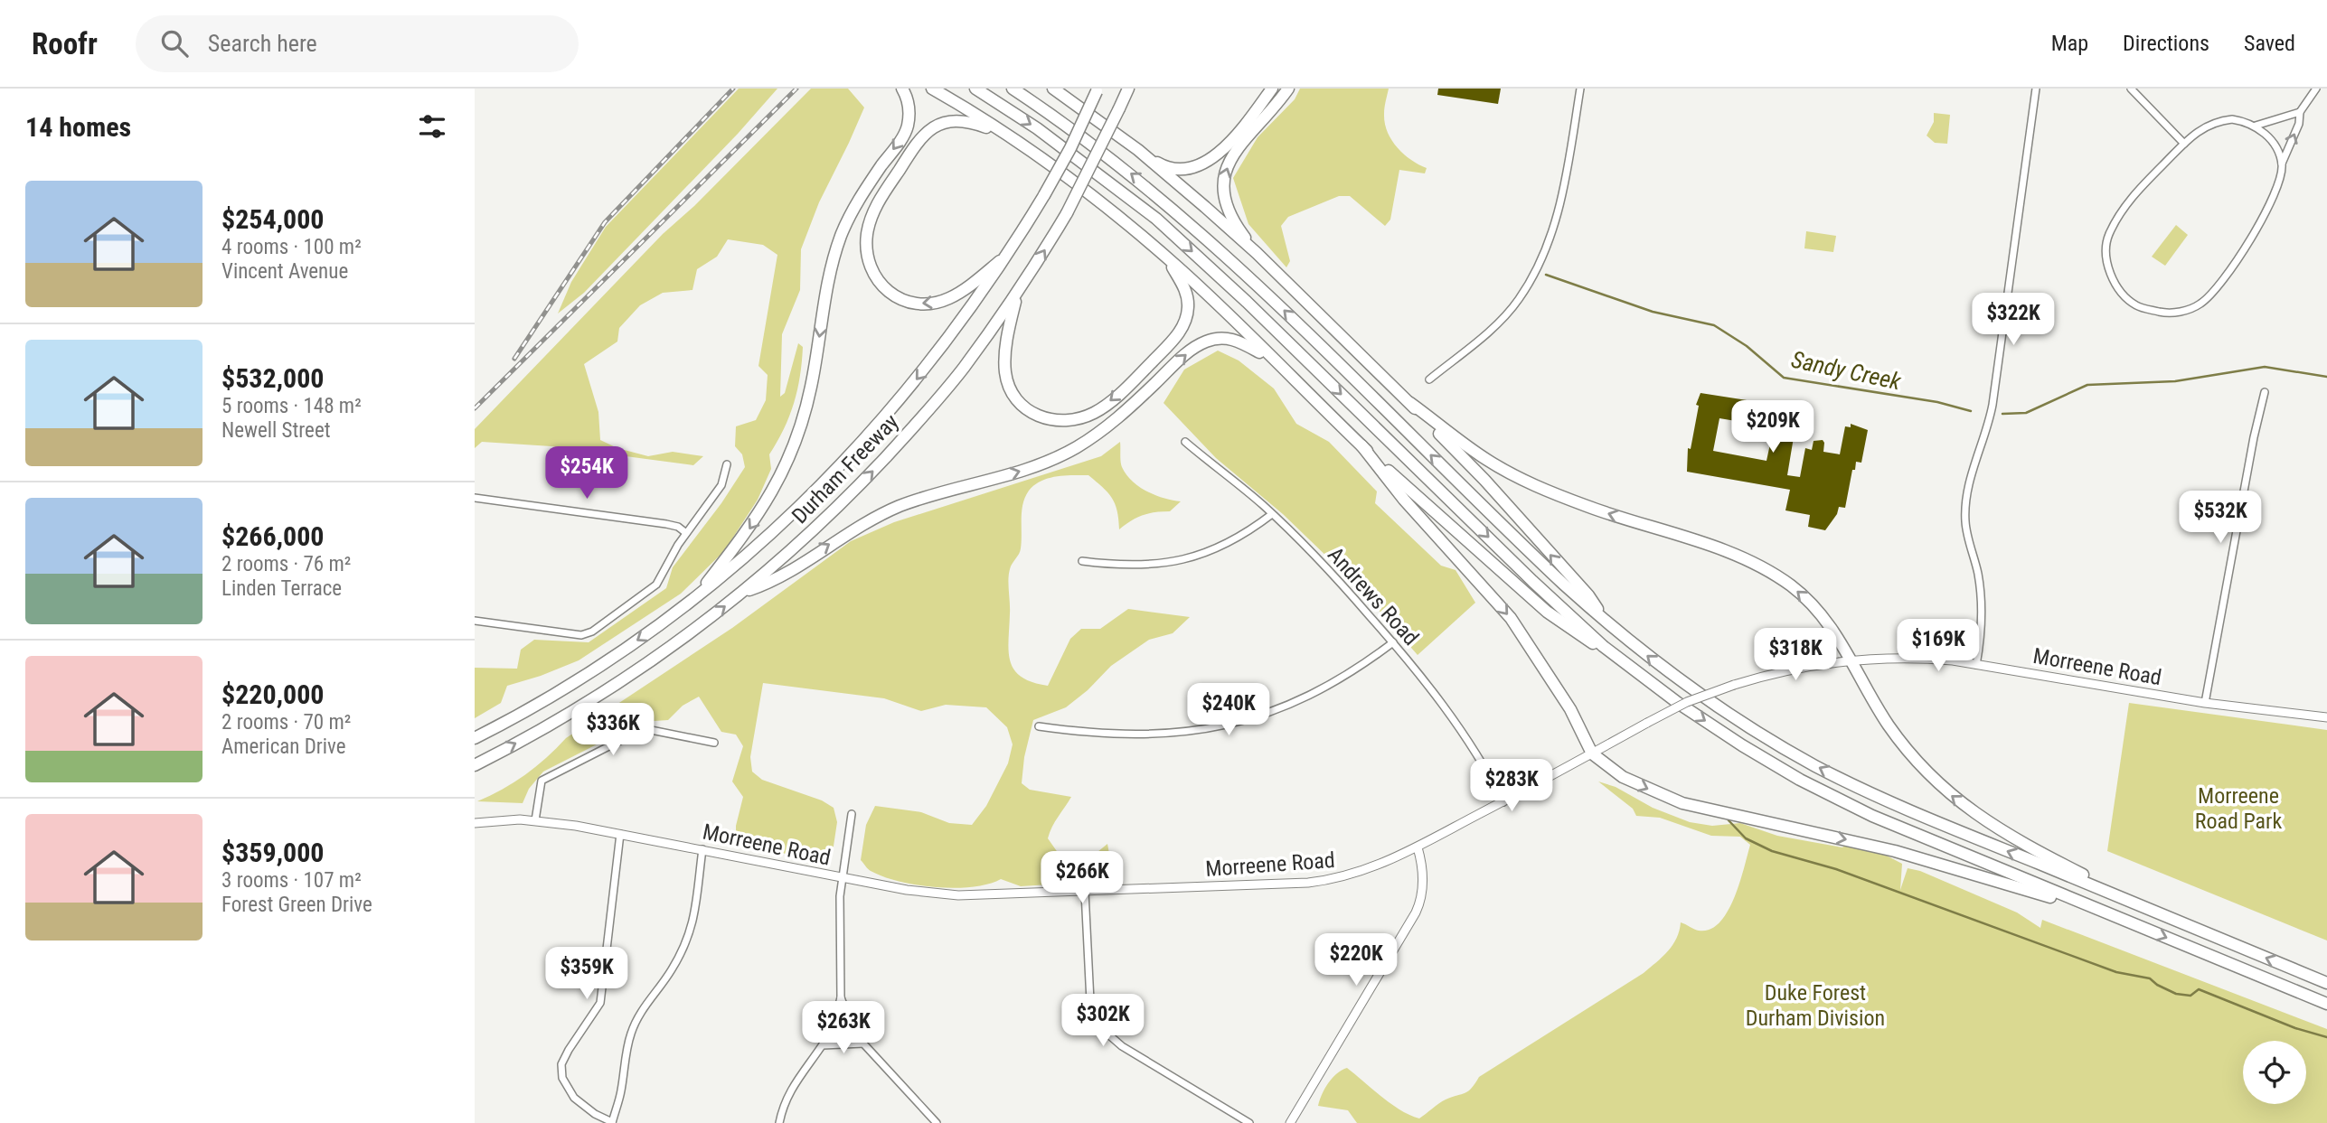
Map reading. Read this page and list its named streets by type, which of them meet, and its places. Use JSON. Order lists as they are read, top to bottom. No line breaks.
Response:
{"streets":{"highway":["Durham Freeway"],"street":["Andrews Road","Morreene Road"]},"crossings":[["Andrews Road","Morreene Road"]],"water":["Sandy Creek"],"parks":["Morreene Road Park","Duke Forest Durham Division"],"page":{"header":"Roofr","search":"Search here","nav":["Map","Directions","Saved"],"heading":"14 homes","list":[{"name":"$254,000","note":"4 rooms · 100 m² · Vincent Avenue"},{"name":"$532,000","note":"5 rooms · 148 m² · Newell Street"},{"name":"$266,000","note":"2 rooms · 76 m² · Linden Terrace"},{"name":"$220,000","note":"2 rooms · 70 m² · American Drive"},{"name":"$359,000","note":"3 rooms · 107 m² · Forest Green Drive"}],"price":["$322K","$209K","$254K","$532K","$169K","$318K","$240K","$336K","$283K","$266K","$220K","$359K","$302K","$263K"]}}
